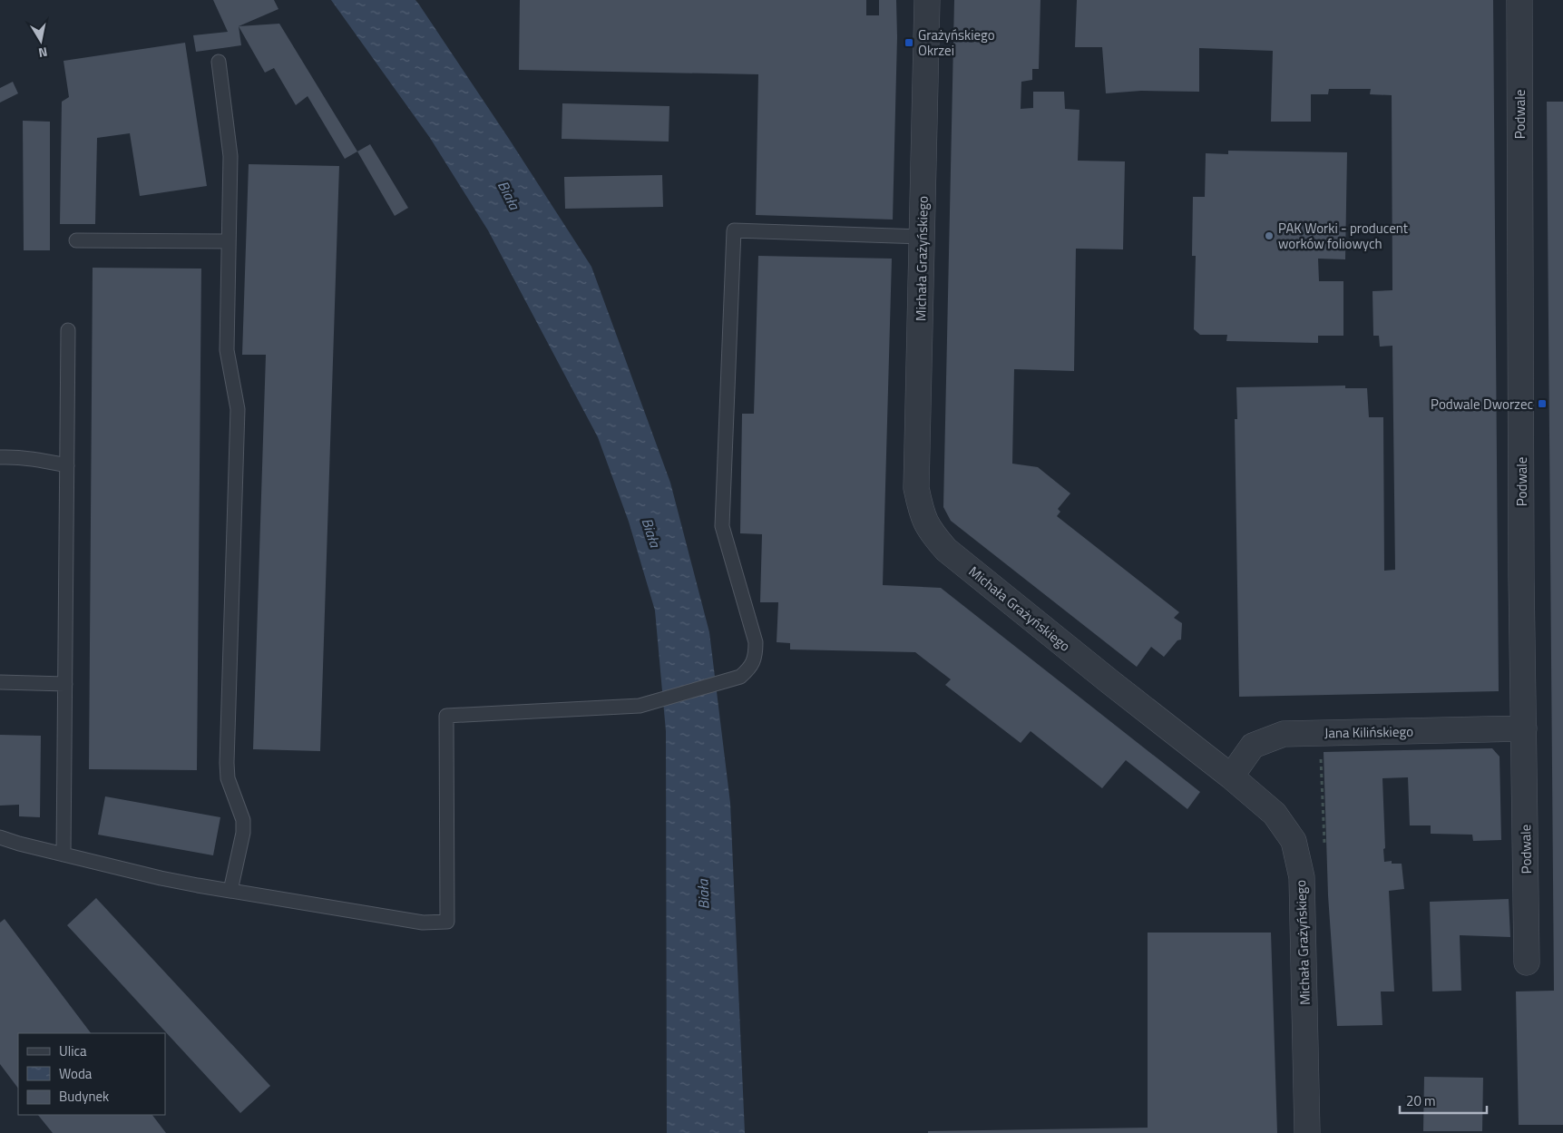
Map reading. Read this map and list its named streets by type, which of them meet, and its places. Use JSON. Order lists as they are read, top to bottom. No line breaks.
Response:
{"streets":{"street":["Podwale","Michała Grażyńskiego","Jana Kilińskiego"]},"crossings":[["Podwale","Jana Kilińskiego"],["Michała Grażyńskiego","Jana Kilińskiego"]],"water":["Biała"],"places":{"transit":["Grażyńskiego Okrzei","Podwale Dworzec"],"other":["PAK Worki - producent worków foliowych"]},"legend":["Ulica","Woda","Budynek"],"scale_bar":"20 m","north":"bottom"}
